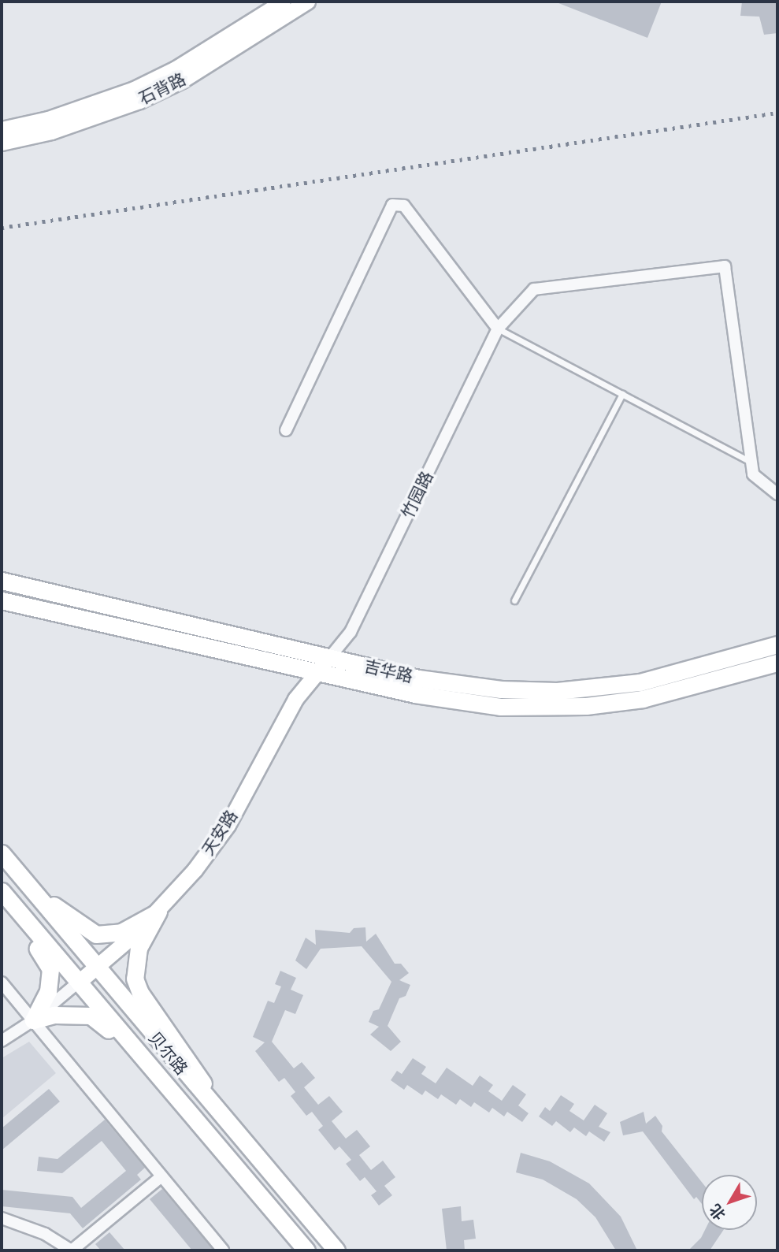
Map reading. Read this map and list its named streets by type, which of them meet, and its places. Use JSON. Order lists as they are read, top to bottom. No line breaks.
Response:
{"streets":{"main road":["石背路","吉华路","天安路","贝尔路"],"street":["竹园路"]},"crossings":[["竹园路","吉华路"],["竹园路","天安路"],["吉华路","天安路"],["天安路","贝尔路"]],"north":"bottom left"}
